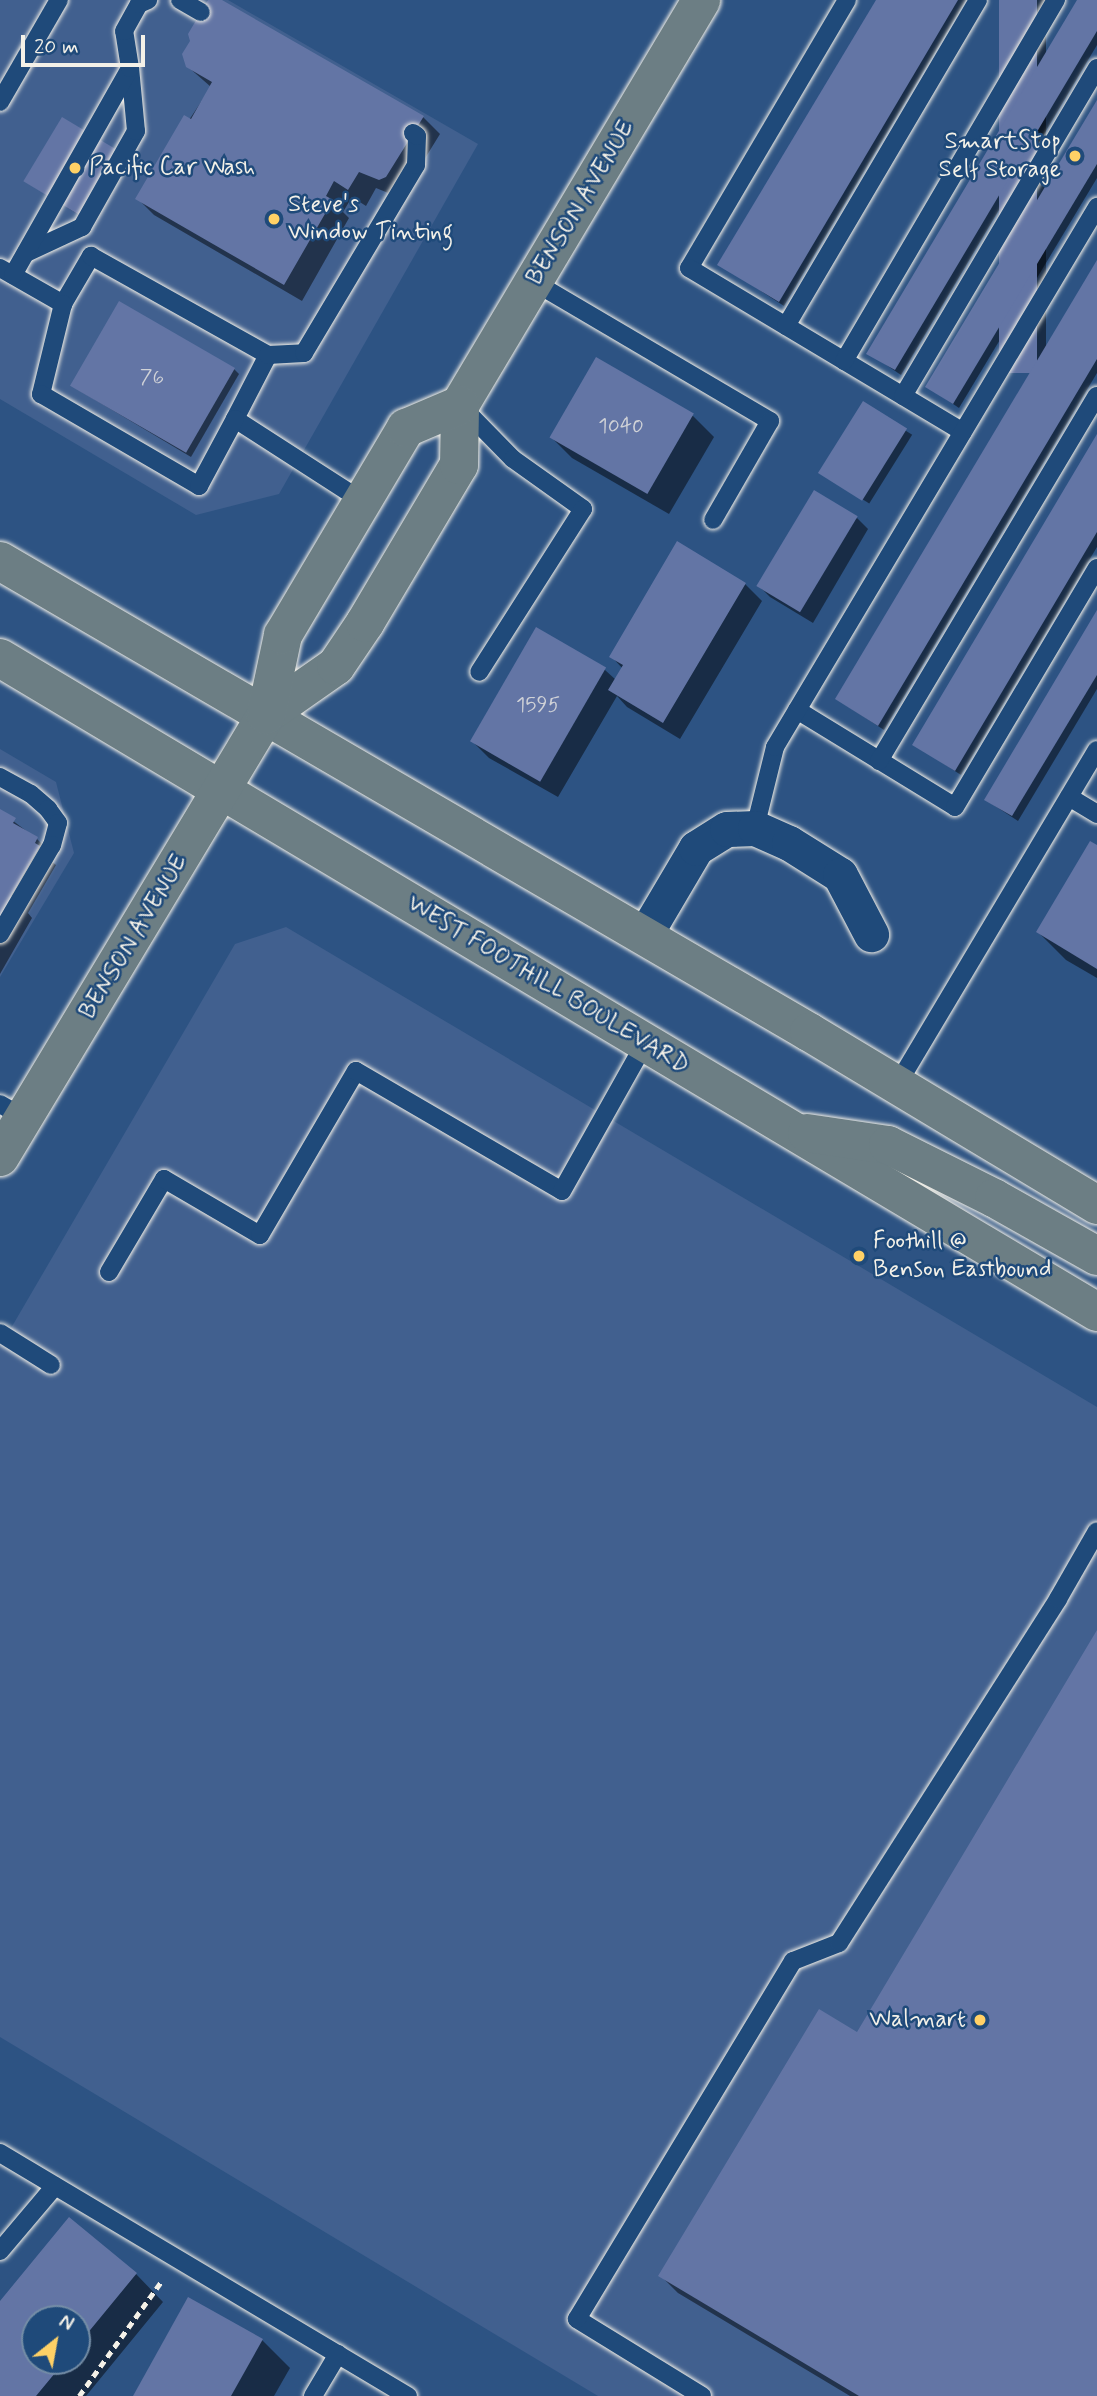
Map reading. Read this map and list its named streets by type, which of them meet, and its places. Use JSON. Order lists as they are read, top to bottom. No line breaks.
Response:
{"streets":{"main road":["BENSON AVENUE","WEST FOOTHILL BOULEVARD"]},"crossings":[["BENSON AVENUE","WEST FOOTHILL BOULEVARD"]],"places":["SmartStop Self Storage","Pacific Car Wash","Steve's Window Tinting","Foothill @ Benson Eastbound","Walmart"],"house_numbers":["76","1040","1595"],"scale_bar":"20 m","north":"top right"}
